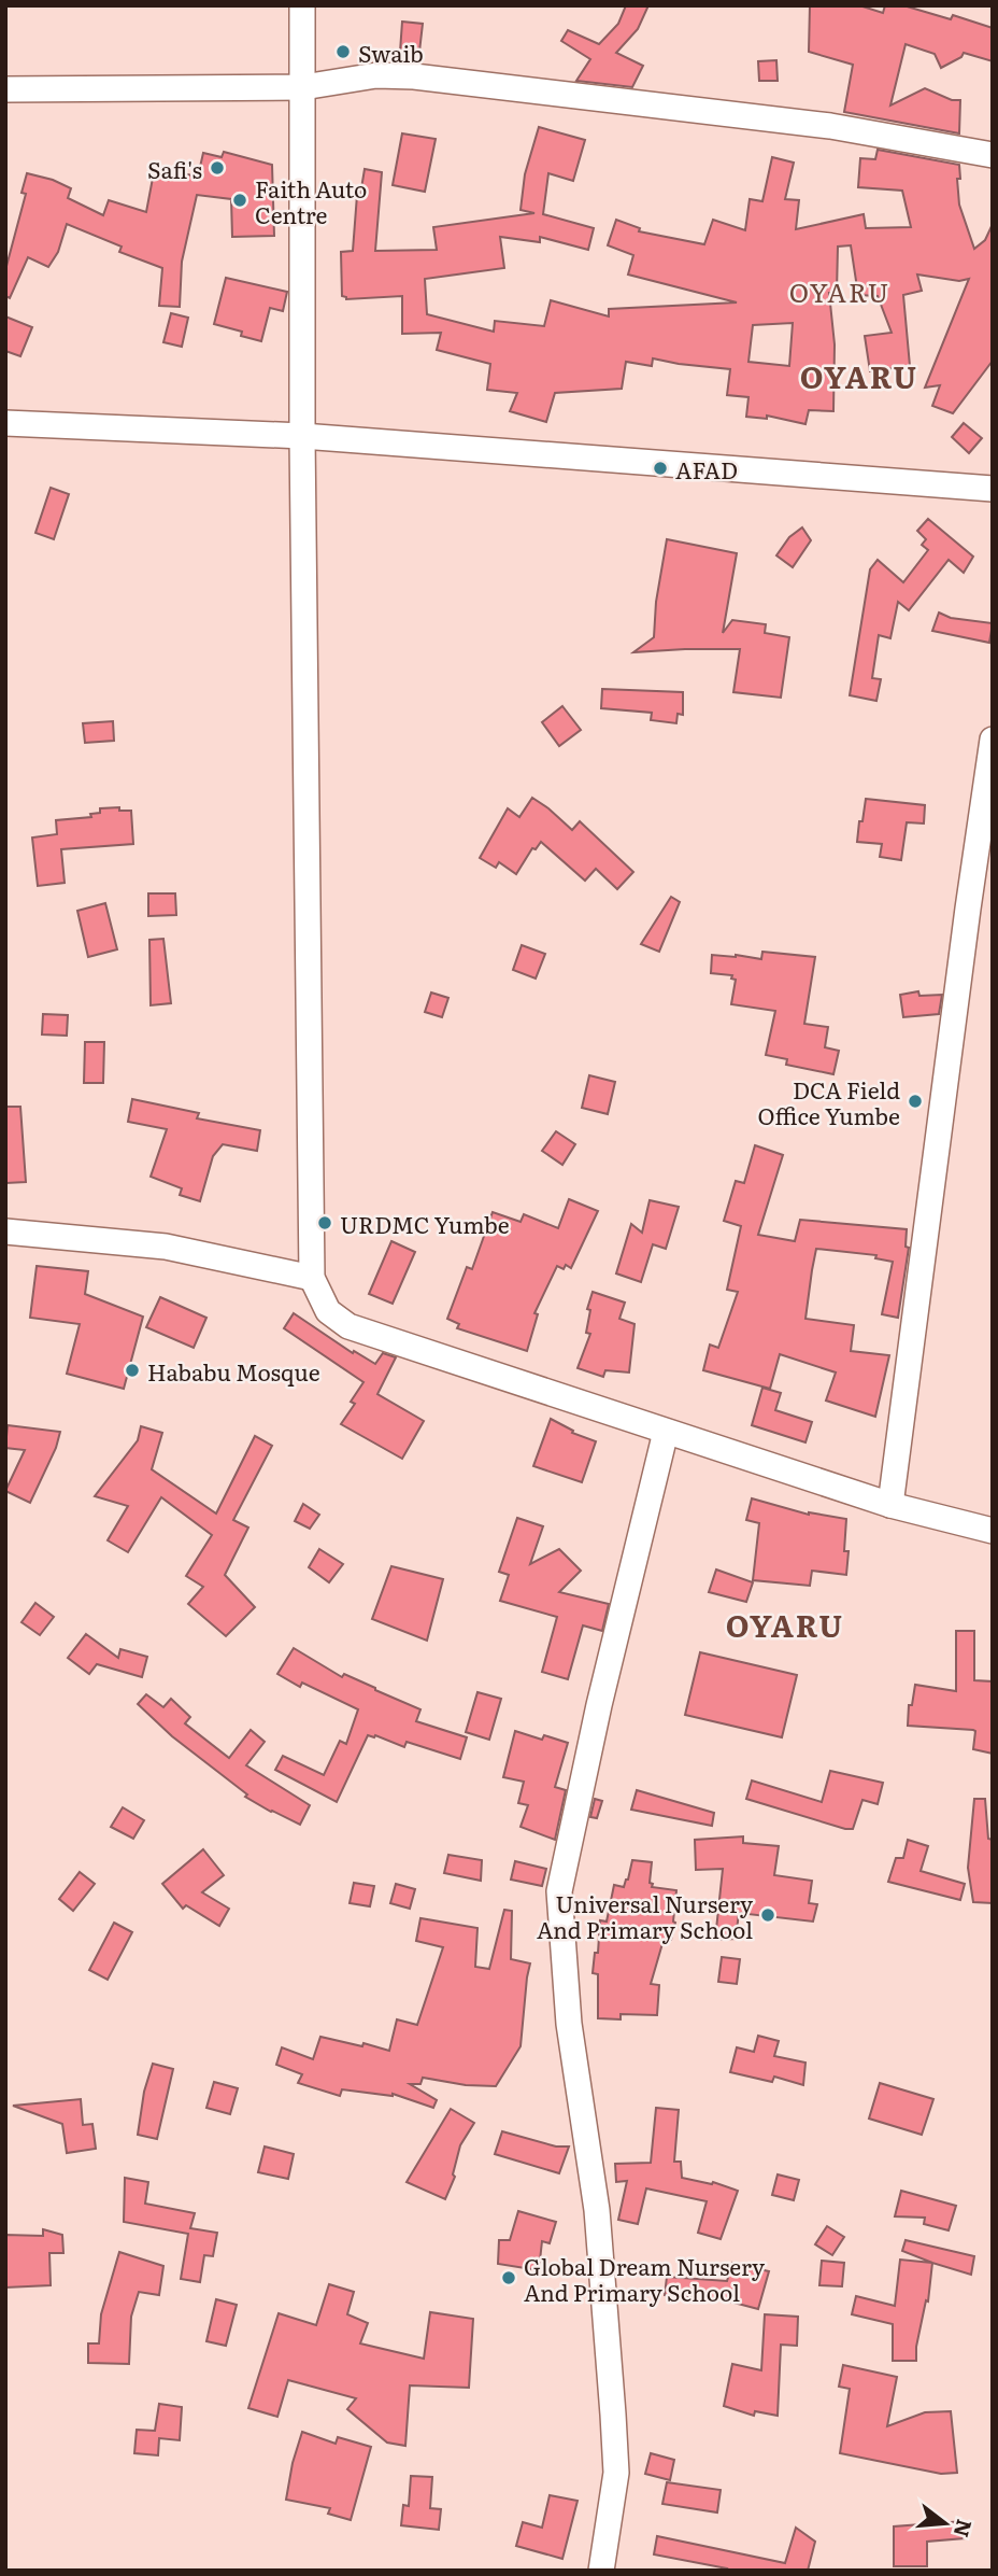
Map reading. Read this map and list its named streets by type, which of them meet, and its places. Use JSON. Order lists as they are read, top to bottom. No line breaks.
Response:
{"districts":["OYARU","OYARU","OYARU"],"places":["Swaib","Safi's","Faith Auto Centre","AFAD","DCA Field Office Yumbe","URDMC Yumbe","Hababu Mosque","Universal Nursery And Primary School","Global Dream Nursery And Primary School"],"north":"right"}
